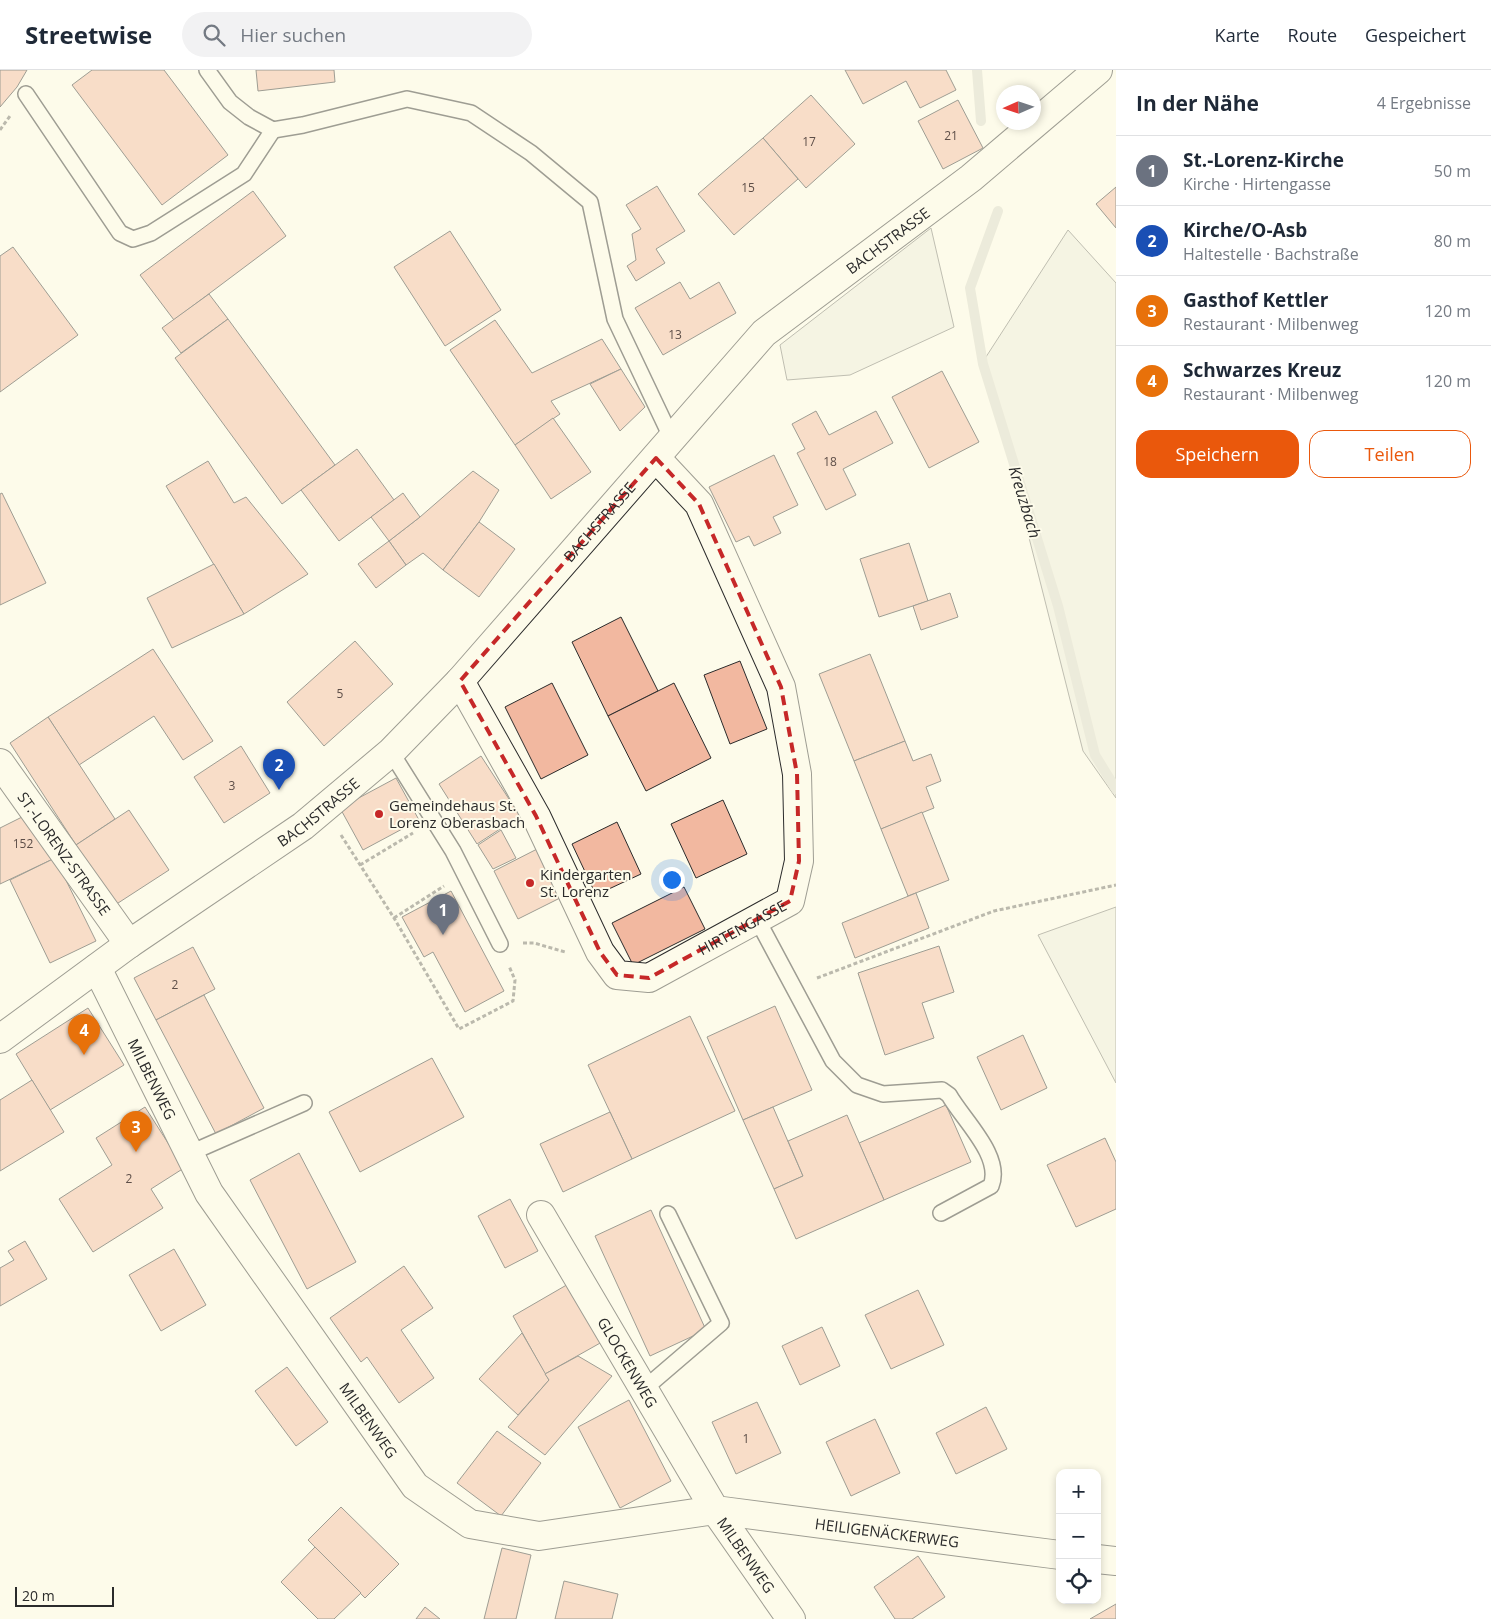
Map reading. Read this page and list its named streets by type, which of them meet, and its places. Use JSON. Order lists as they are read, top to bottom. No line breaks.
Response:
{"streets":{"street":["BACHSTRASSE","ST.-LORENZ-STRASSE","HIRTENGASSE","MILBENWEG","GLOCKENWEG","HEILIGENÄCKERWEG"]},"crossings":[["BACHSTRASSE","ST.-LORENZ-STRASSE"],["BACHSTRASSE","HIRTENGASSE"],["BACHSTRASSE","MILBENWEG"],["MILBENWEG","GLOCKENWEG"],["MILBENWEG","HEILIGENÄCKERWEG"],["GLOCKENWEG","HEILIGENÄCKERWEG"]],"water":["Kreuzbach"],"places":["Gemeindehaus St. Lorenz Oberasbach","Kindergarten St. Lorenz"],"house_numbers":["21","17","15","13","18","5","3","152","2","2","1"],"scale_bar":"20 m","north":"left","page":{"header":"Streetwise","search":"Hier suchen","nav":["Karte","Route","Gespeichert"],"heading":["In der Nähe","4 Ergebnisse"],"list":[{"mark":"1","name":"St.-Lorenz-Kirche","note":"Kirche · Hirtengasse","value":"50 m"},{"mark":"2","name":"Kirche/O-Asb","note":"Haltestelle · Bachstraße","value":"80 m"},{"mark":"3","name":"Gasthof Kettler","note":"Restaurant · Milbenweg","value":"120 m"},{"mark":"4","name":"Schwarzes Kreuz","note":"Restaurant · Milbenweg","value":"120 m"}],"buttons":["Speichern","Teilen"],"pins":["2","1","4","3"],"map_buttons":["+","−"],"scale":"20 m"}}
